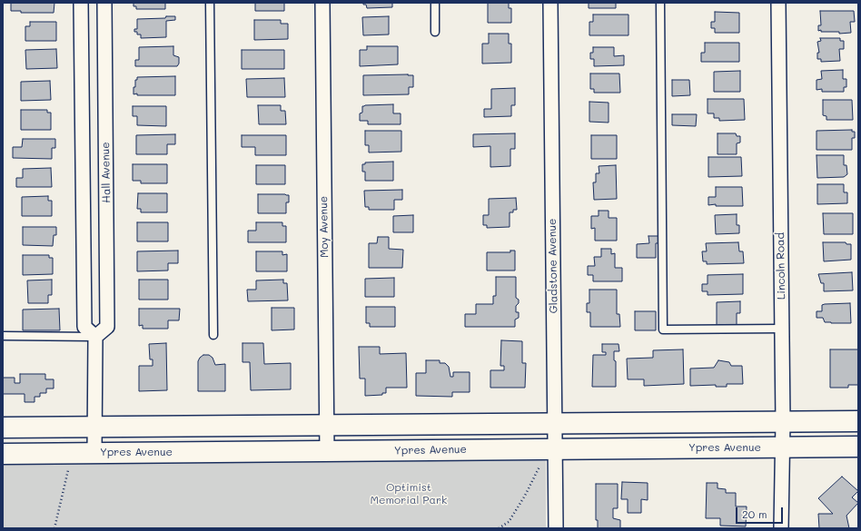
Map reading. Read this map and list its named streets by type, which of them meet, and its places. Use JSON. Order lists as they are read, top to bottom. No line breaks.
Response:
{"streets":{"main road":["Ypres Avenue"],"street":["Hall Avenue","Moy Avenue","Gladstone Avenue","Lincoln Road"]},"crossings":[["Moy Avenue","Ypres Avenue"],["Gladstone Avenue","Ypres Avenue"],["Lincoln Road","Ypres Avenue"]],"parks":["Optimist Memorial Park"],"scale_bar":"20 m"}
